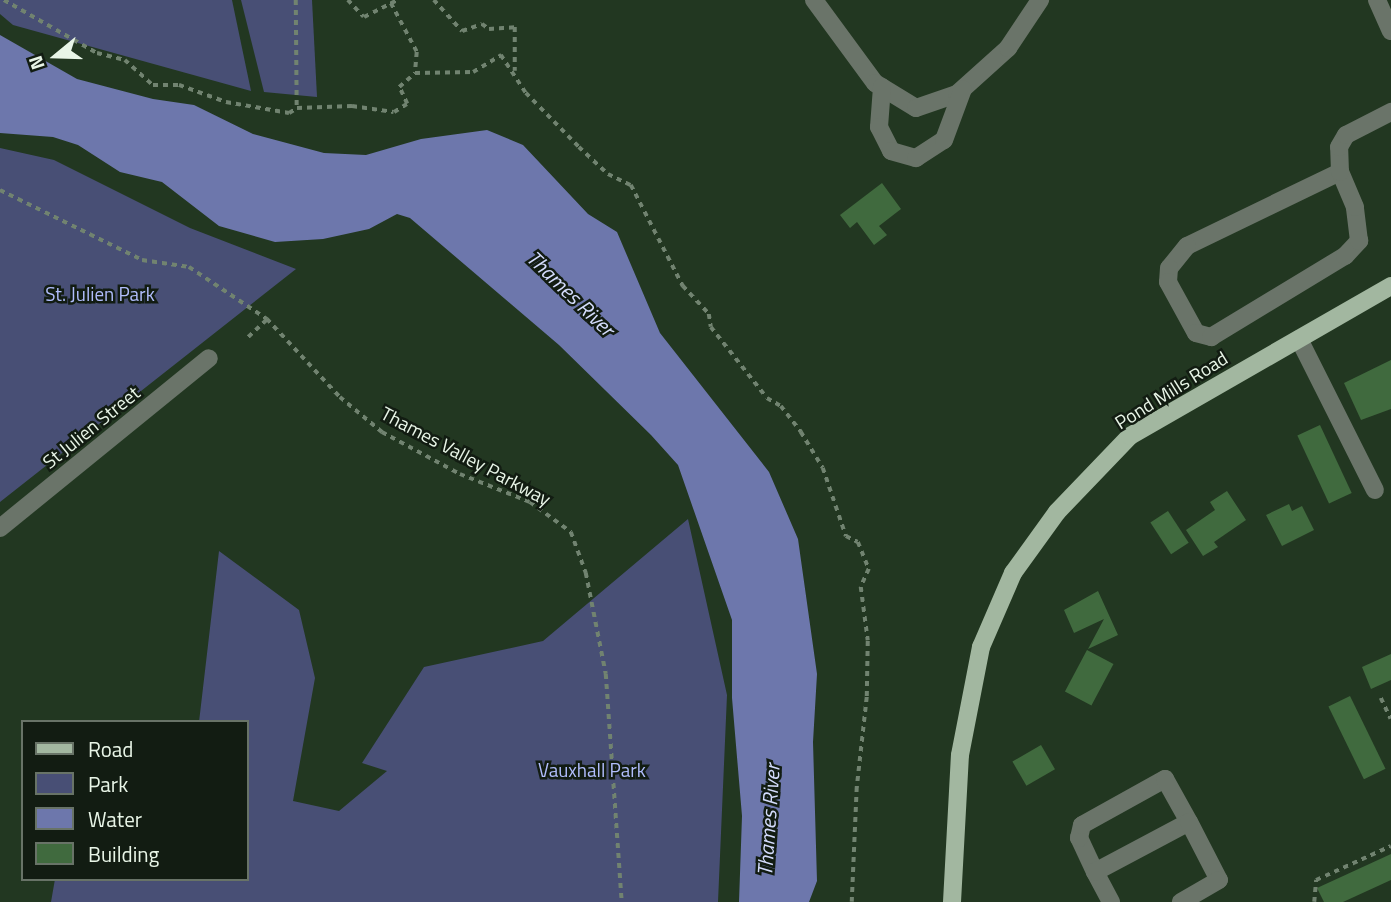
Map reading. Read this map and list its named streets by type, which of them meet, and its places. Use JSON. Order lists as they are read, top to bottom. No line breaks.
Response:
{"streets":{"main road":["Pond Mills Road"],"street":["St Julien Street"],"path":["Thames Valley Parkway"]},"water":["Thames River"],"parks":["St. Julien Park","Vauxhall Park"],"legend":["Road","Park","Water","Building"],"north":"left"}
